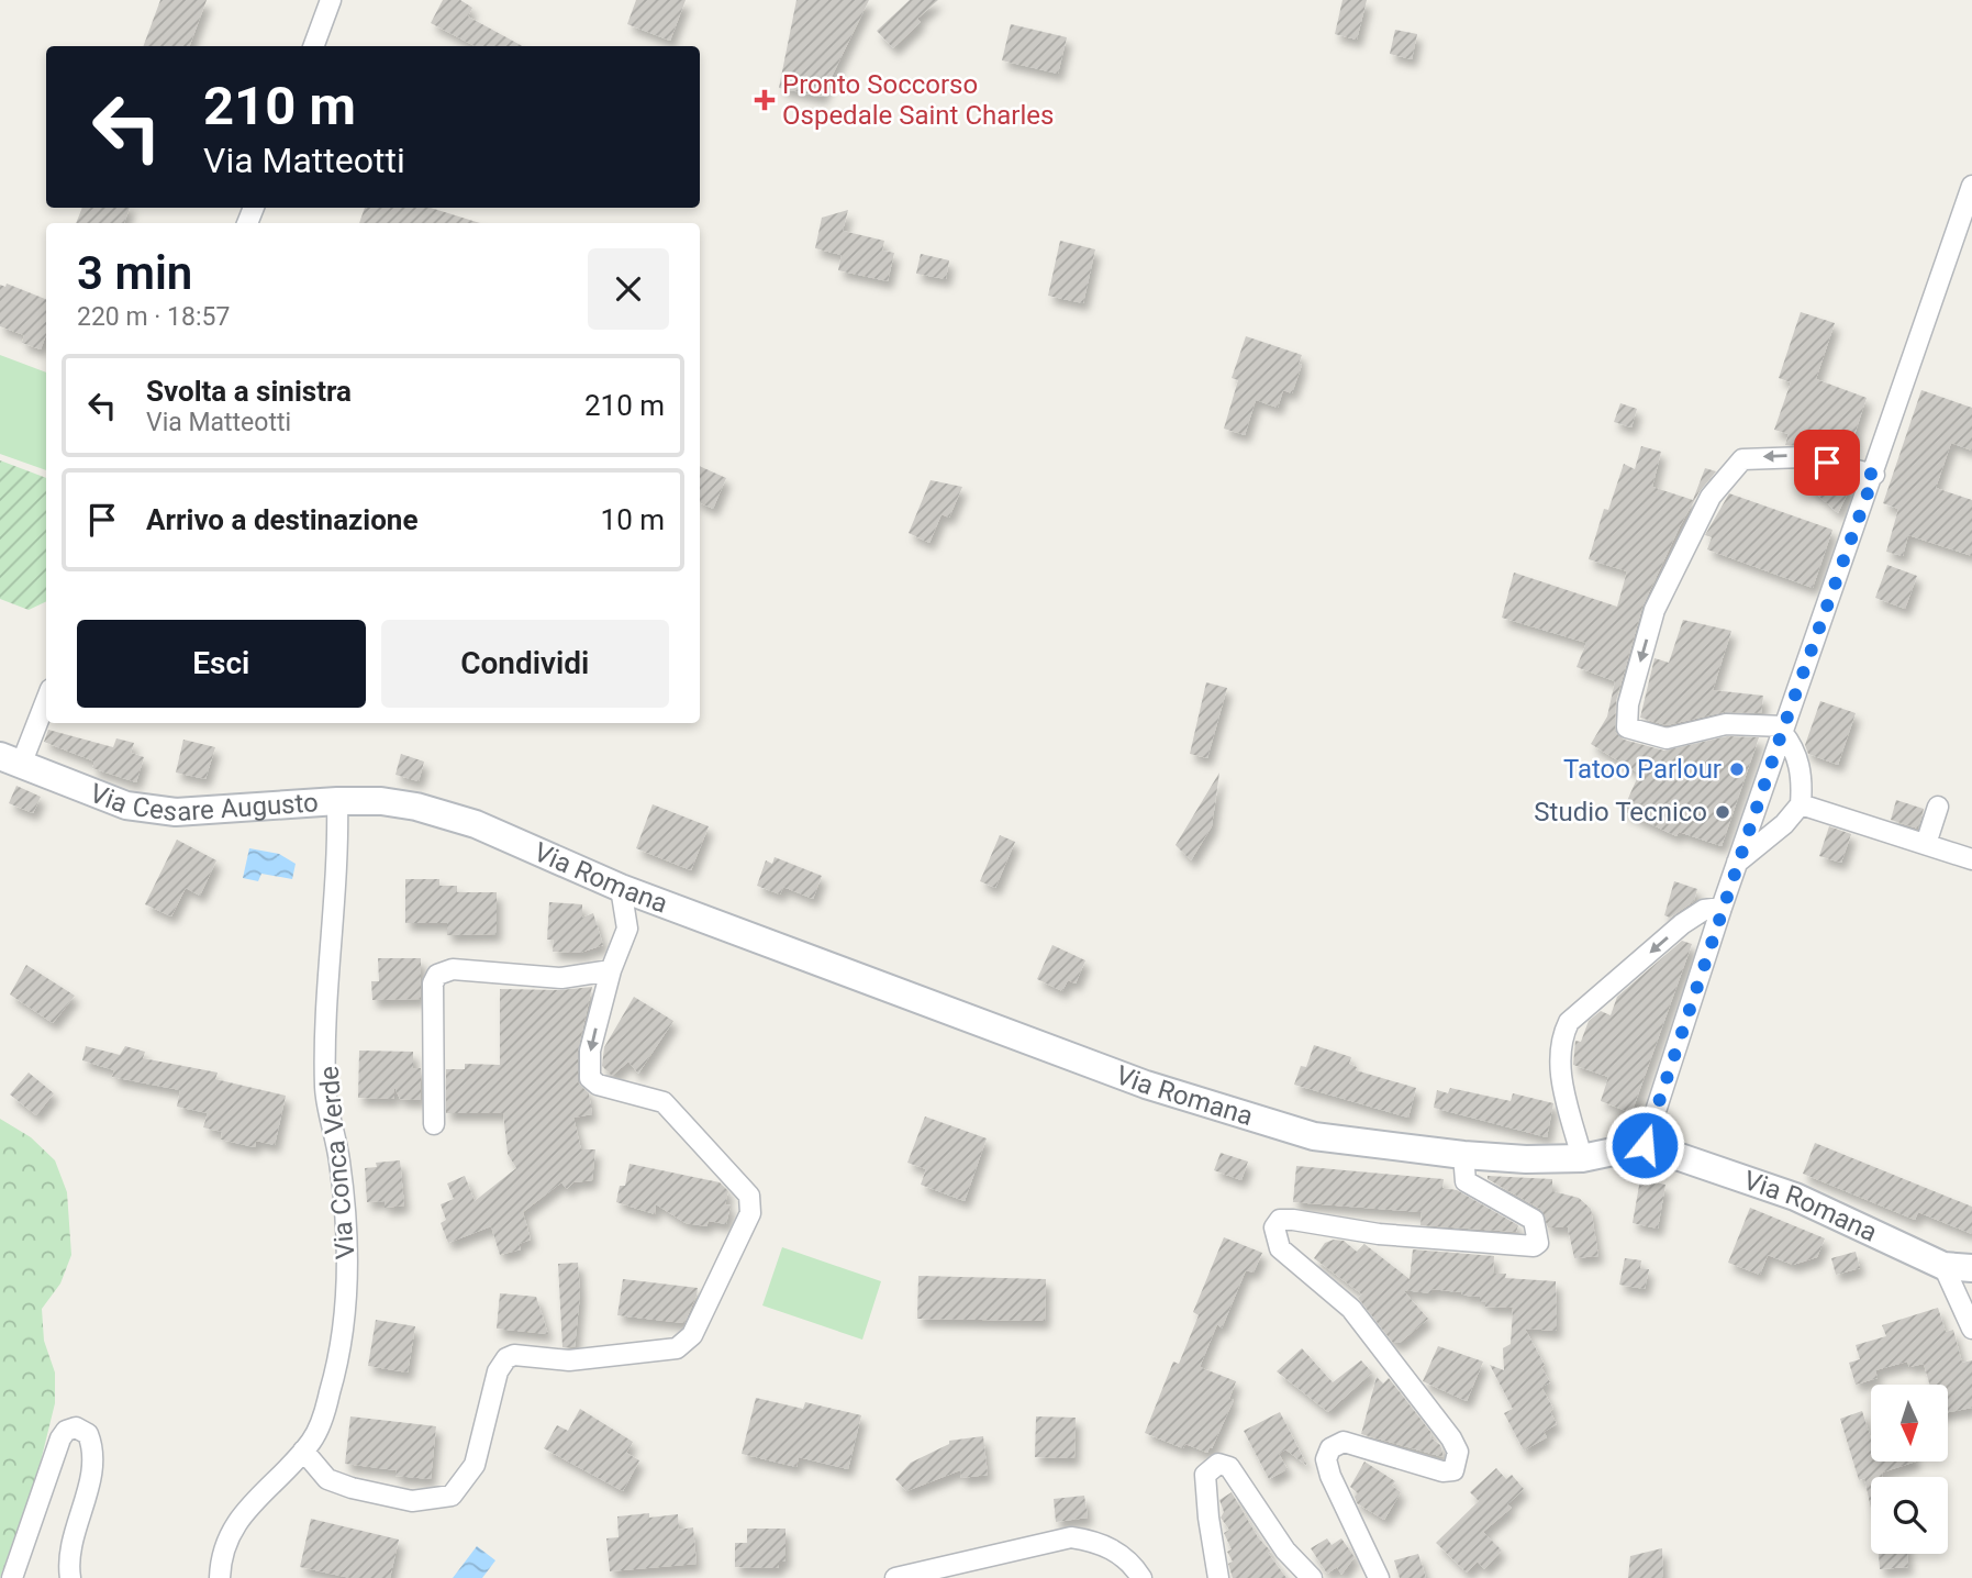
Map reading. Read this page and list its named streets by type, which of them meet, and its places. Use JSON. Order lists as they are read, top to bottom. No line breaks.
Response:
{"streets":{"street":["Via Cesare Augusto","Via Romana","Via Conca Verde"]},"crossings":[["Via Cesare Augusto","Via Romana"],["Via Cesare Augusto","Via Conca Verde"]],"places":{"health":["Pronto Soccorso Ospedale Saint Charles"],"other":["Tatoo Parlour","Studio Tecnico"]},"north":"bottom","page":{"turn":["210 m","Via Matteotti"],"heading":["3 min","220 m · 18:57"],"list":[{"name":"Svolta a sinistra","note":"Via Matteotti","value":"210 m"},{"name":"Arrivo a destinazione","value":"10 m"}],"buttons":["Esci","Condividi"]}}
